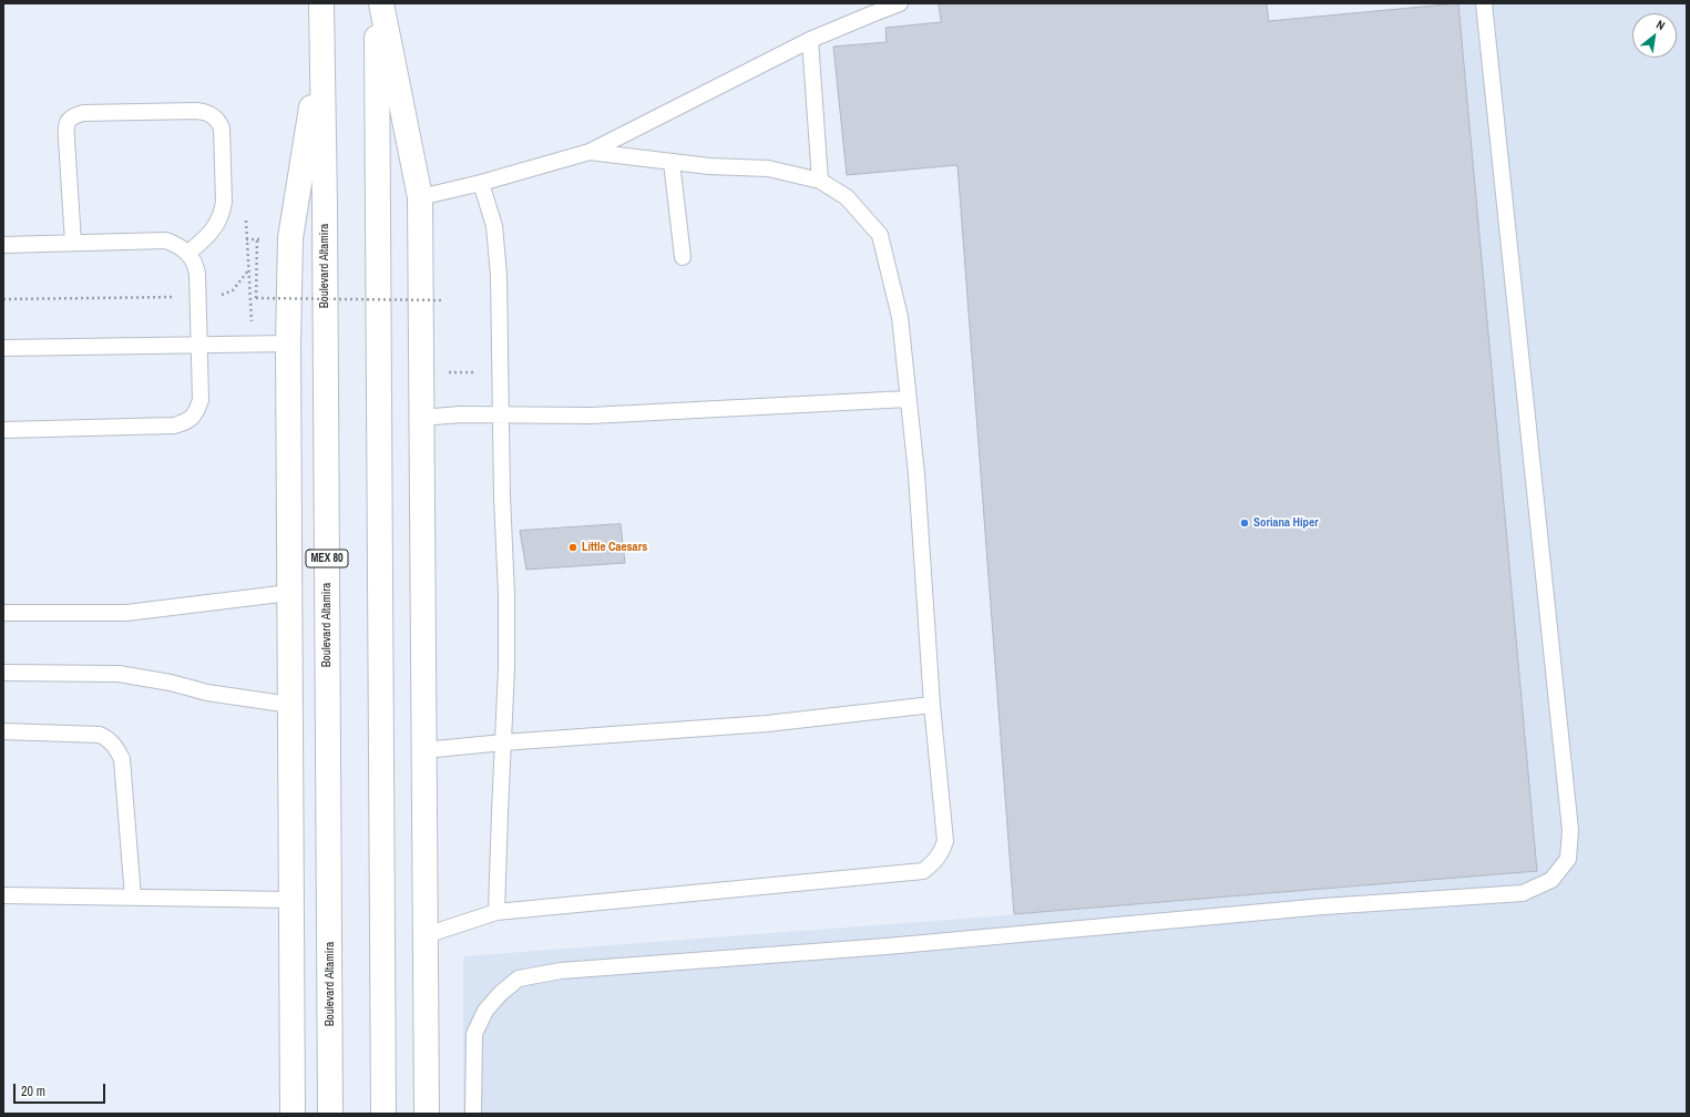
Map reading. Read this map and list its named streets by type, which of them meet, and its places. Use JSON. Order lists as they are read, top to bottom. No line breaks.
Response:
{"streets":{"main road":["Boulevard Altamira","MEX 80"]},"places":["Soriana Híper","Little Caesars"],"scale_bar":"20 m","north":"top right"}
